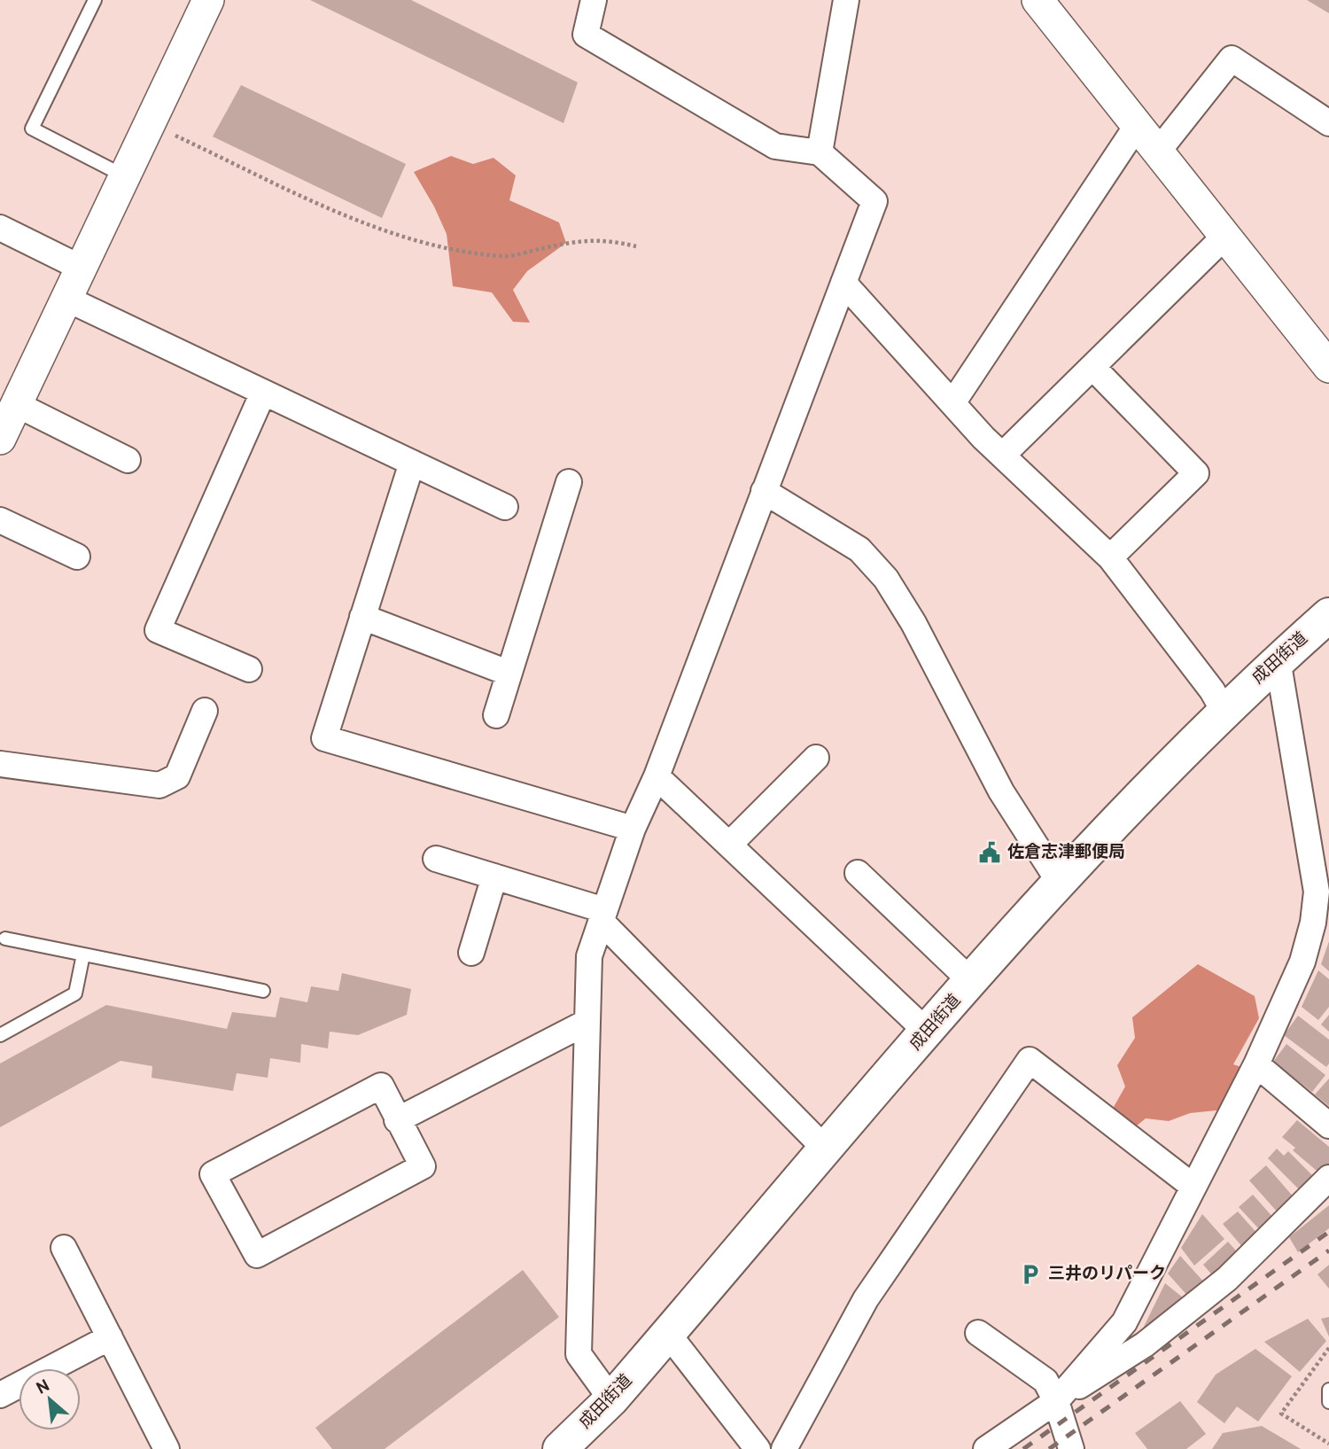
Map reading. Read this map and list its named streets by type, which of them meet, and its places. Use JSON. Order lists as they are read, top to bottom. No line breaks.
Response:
{"streets":{"highway":["成田街道"]},"places":{"public building":["佐倉志津郵便局"],"parking":["三井のリパーク"]},"north":"top left"}
